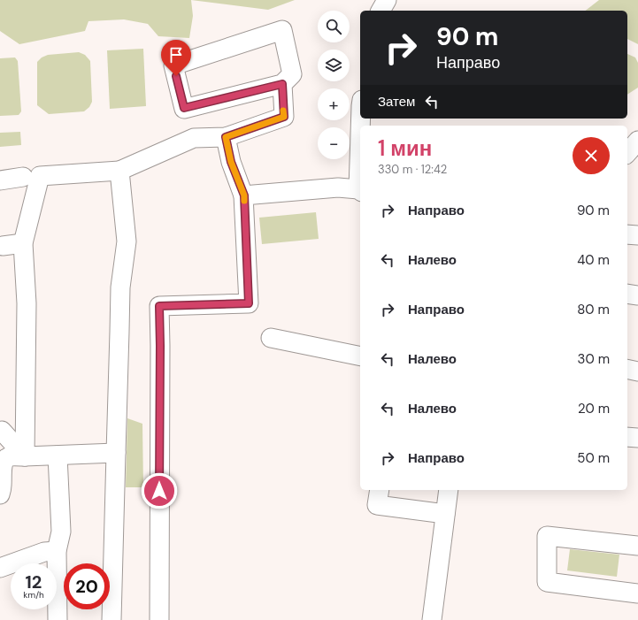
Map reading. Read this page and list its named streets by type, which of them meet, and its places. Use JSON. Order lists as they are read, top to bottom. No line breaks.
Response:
{"page":{"map_buttons":["+","−"],"turn":["90 m","Направо"],"then":"Затем","heading":["1 мин","330 m · 12:42"],"list":[{"name":"Направо","value":"90 m"},{"name":"Налево","value":"40 m"},{"name":"Направо","value":"80 m"},{"name":"Налево","value":"30 m"},{"name":"Налево","value":"20 m"},{"name":"Направо","value":"50 m"}],"speed":"12 km/h","limit":"20"}}
